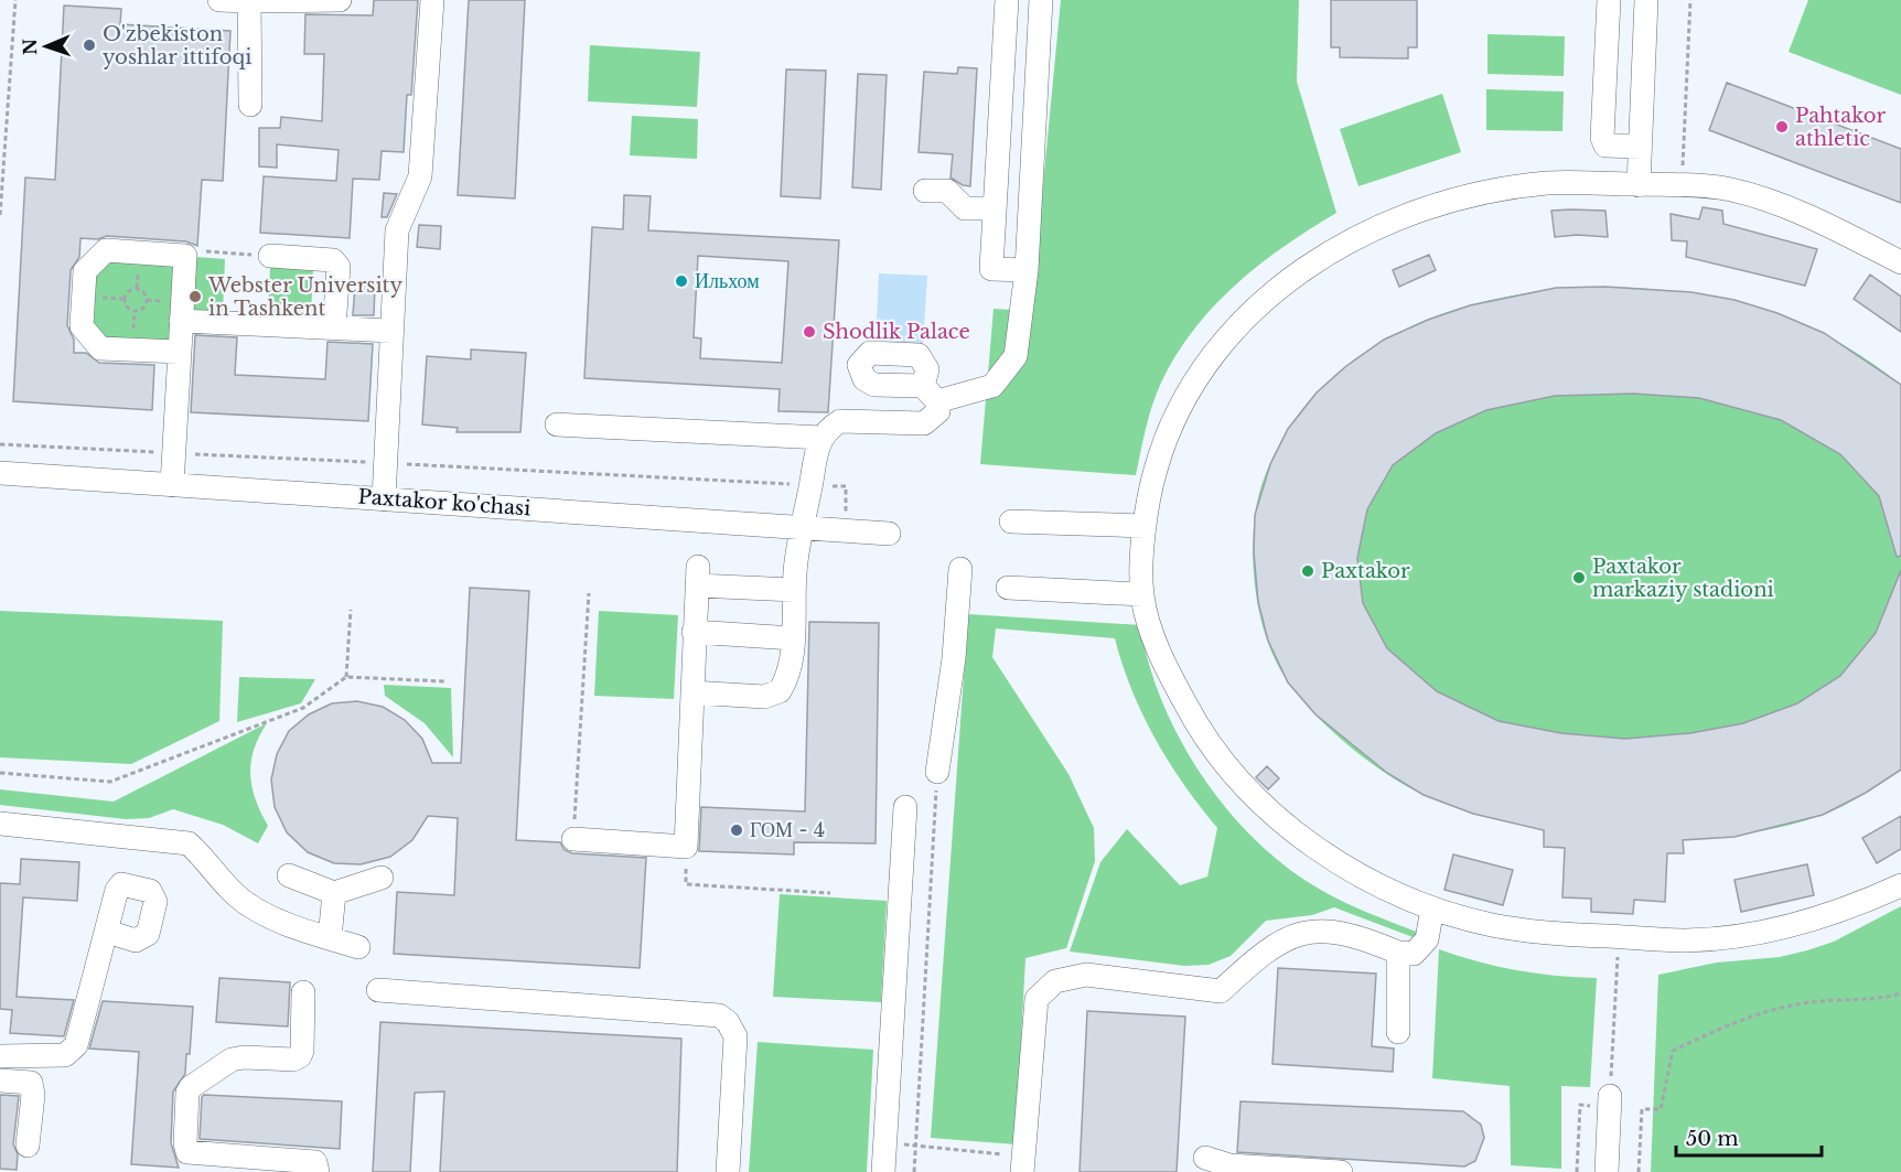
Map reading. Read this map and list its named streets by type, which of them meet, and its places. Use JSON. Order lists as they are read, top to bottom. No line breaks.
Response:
{"streets":{"street":["Paxtakor ko'chasi"]},"places":["O'zbekiston yoshlar ittifoqi","Pahtakor athletic","Ильхом","Webster University in Tashkent","Shodlik Palace","Paxtakor","Paxtakor markaziy stadioni","ГОМ - 4"],"scale_bar":"50 m","north":"left"}
